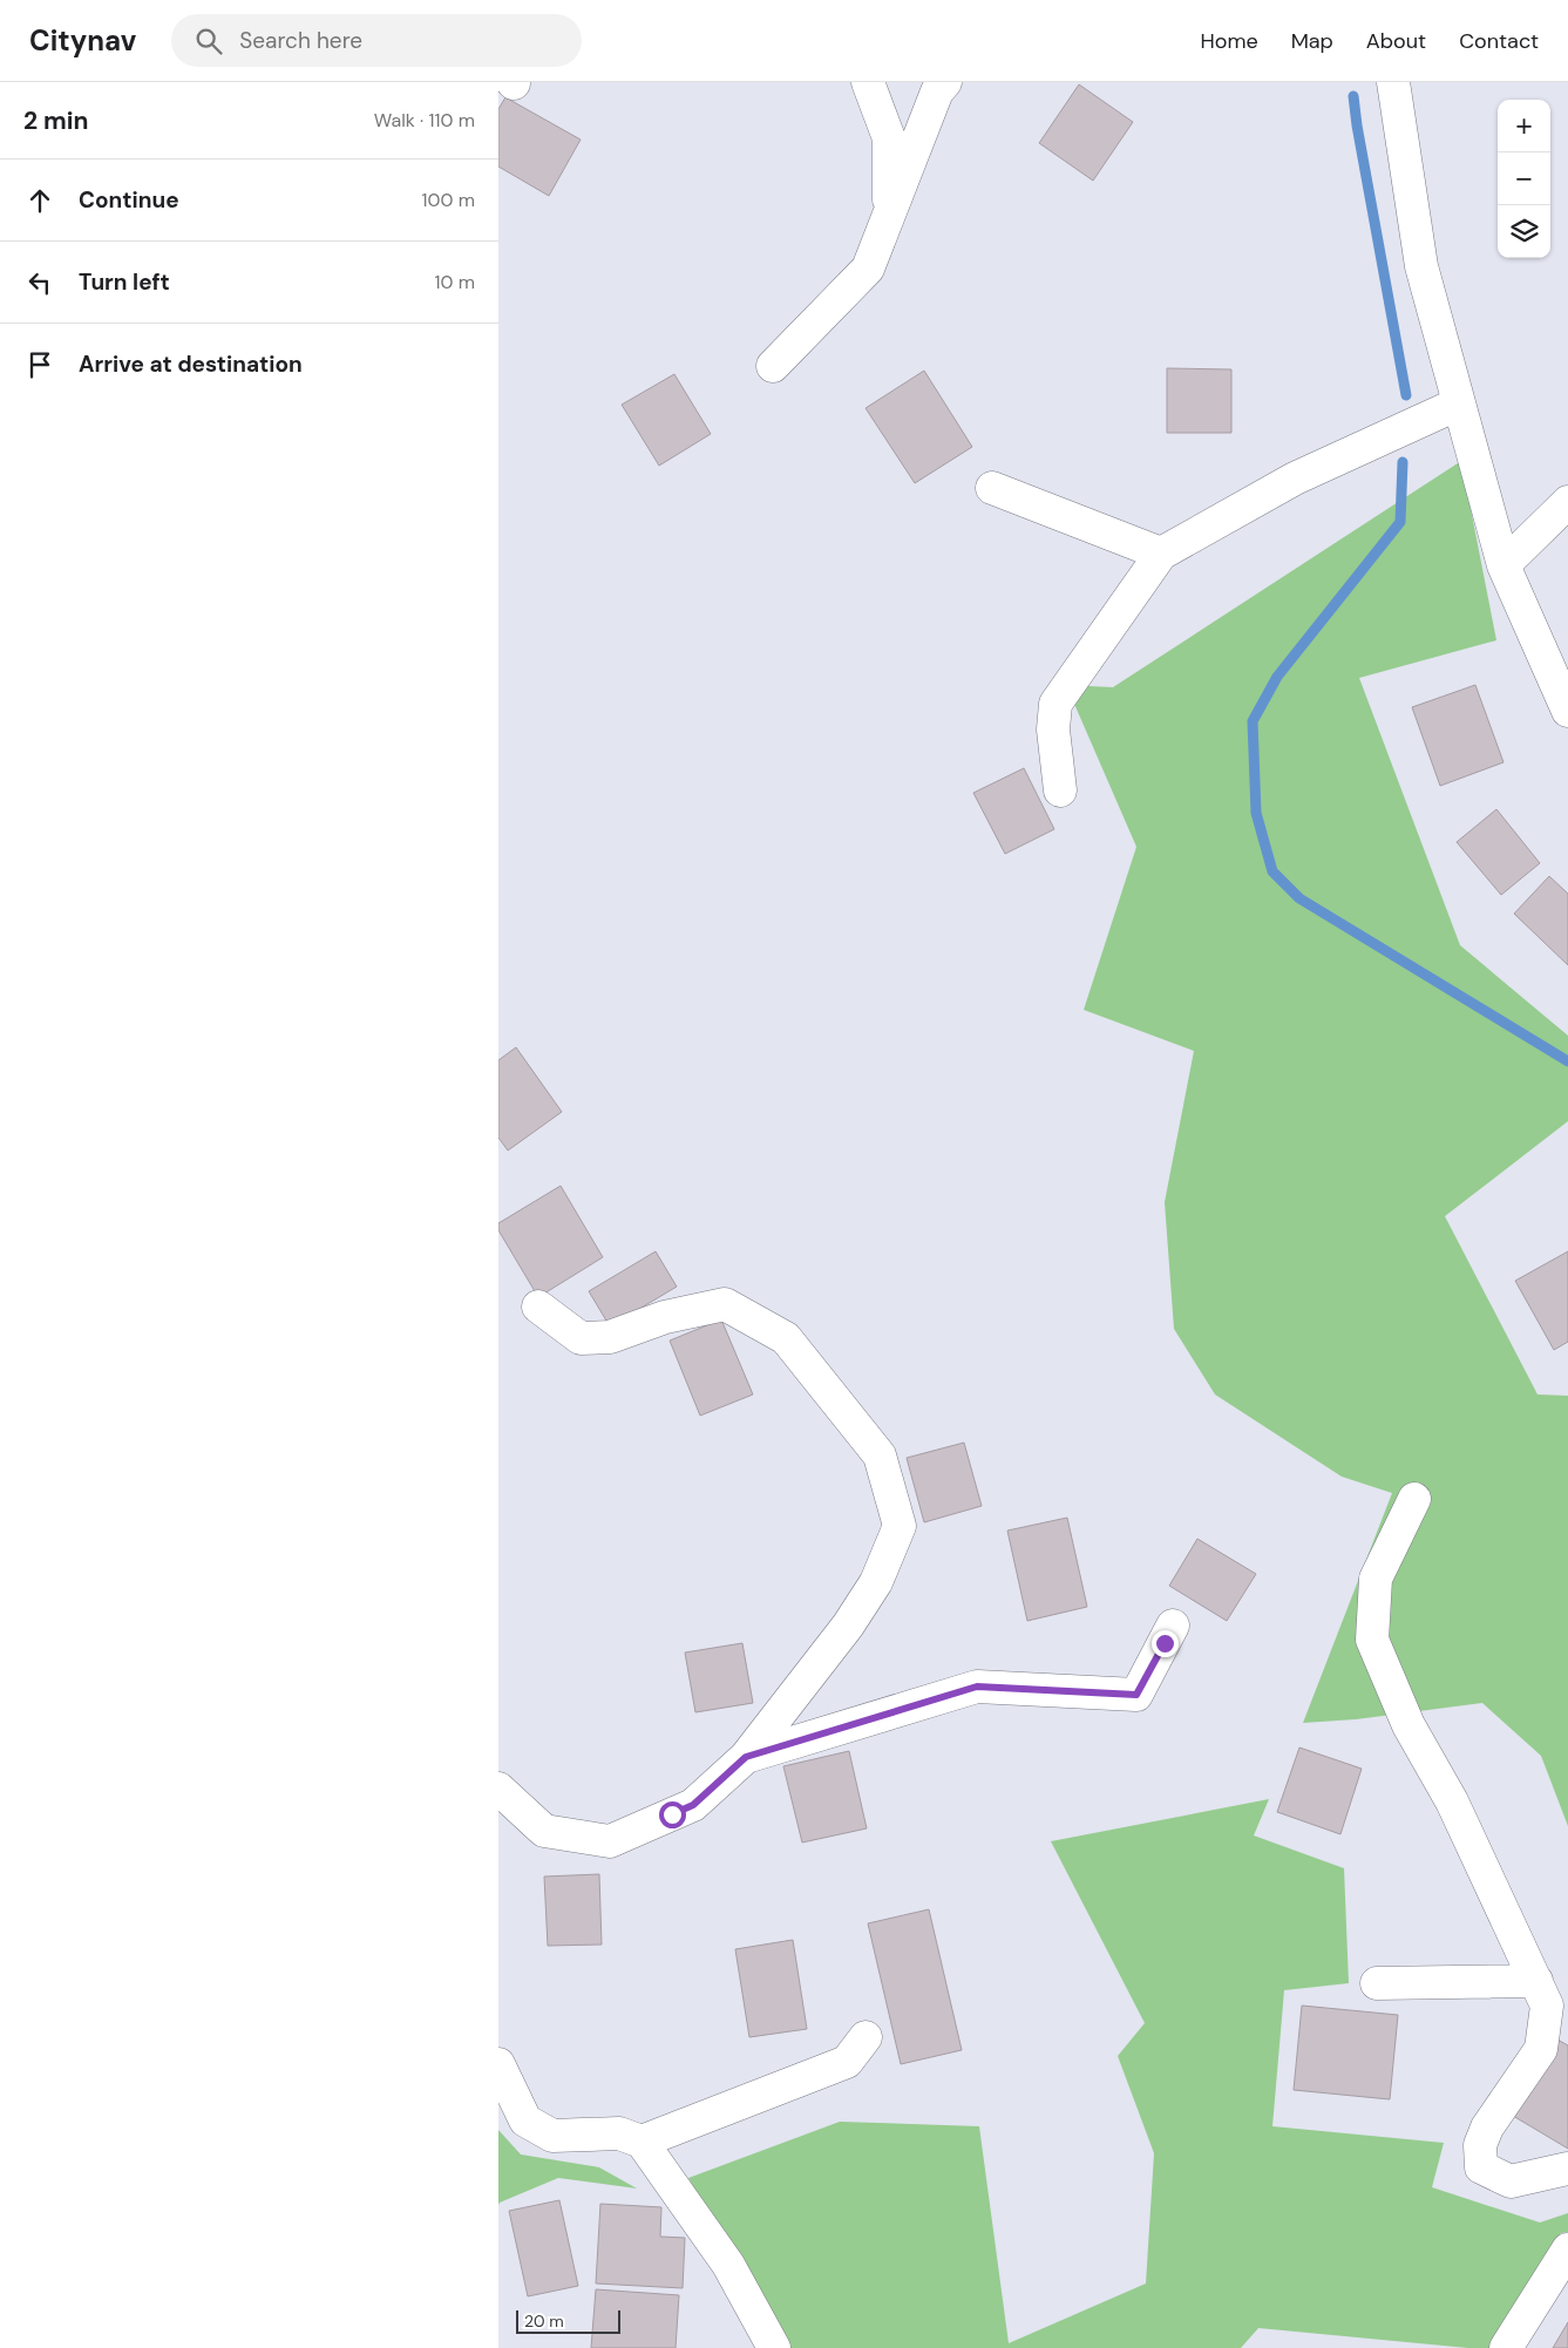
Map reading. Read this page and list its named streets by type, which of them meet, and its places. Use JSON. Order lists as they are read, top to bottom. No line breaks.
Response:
{"scale_bar":"20 m","page":{"header":"Citynav","search":"Search here","nav":["Home","Map","About","Contact"],"heading":["2 min","Walk · 110 m"],"map_buttons":["+","−"],"list":[["Continue","100 m"],["Turn left","10 m"],"Arrive at destination"],"scale":"20 m"}}
